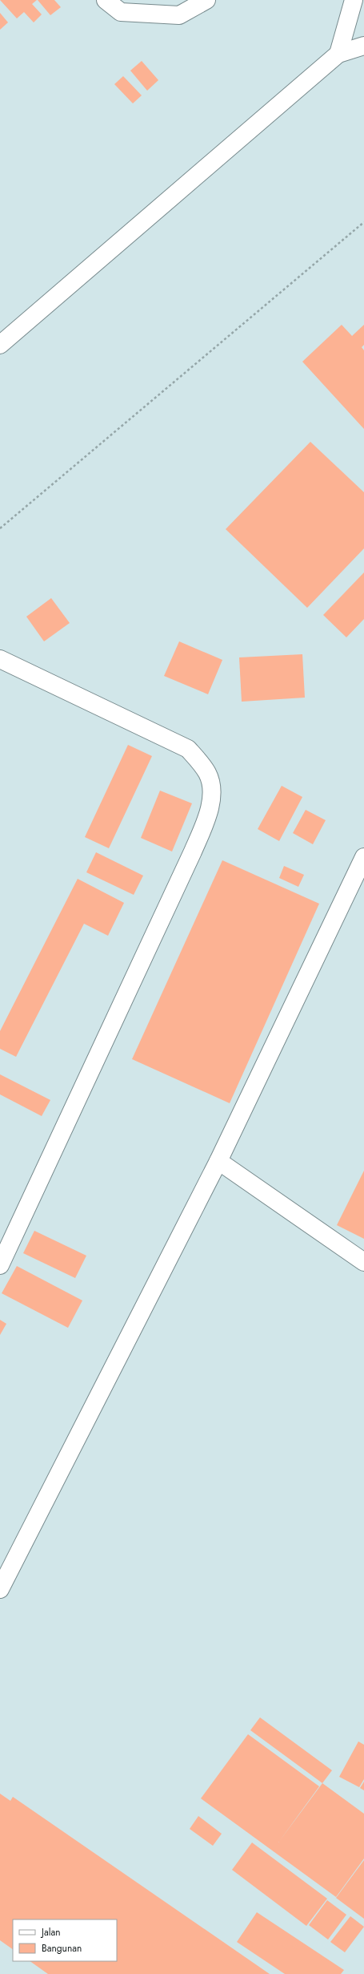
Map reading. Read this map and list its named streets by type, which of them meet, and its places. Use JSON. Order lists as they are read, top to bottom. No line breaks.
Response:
{"legend":["Jalan","Bangunan"]}
